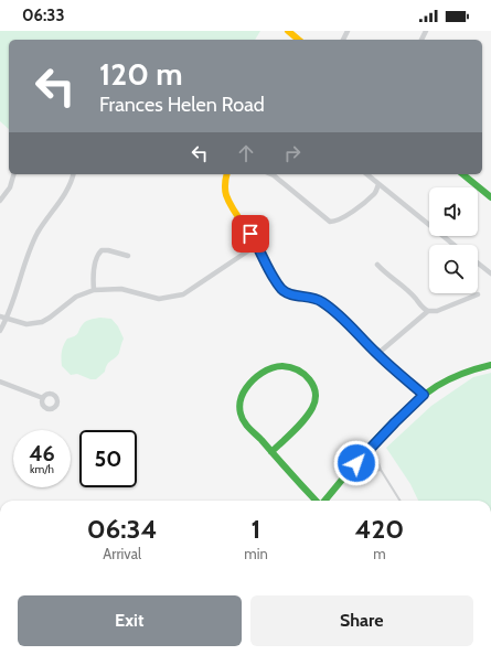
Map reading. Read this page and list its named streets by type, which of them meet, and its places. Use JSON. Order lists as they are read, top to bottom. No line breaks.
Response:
{"page":{"status":"06:33","turn":["120 m","Frances Helen Road"],"speed":"46 km/h","limit":"50","eta":["06:34","Arrival","1","min","420","m"],"buttons":["Exit","Share"]}}
